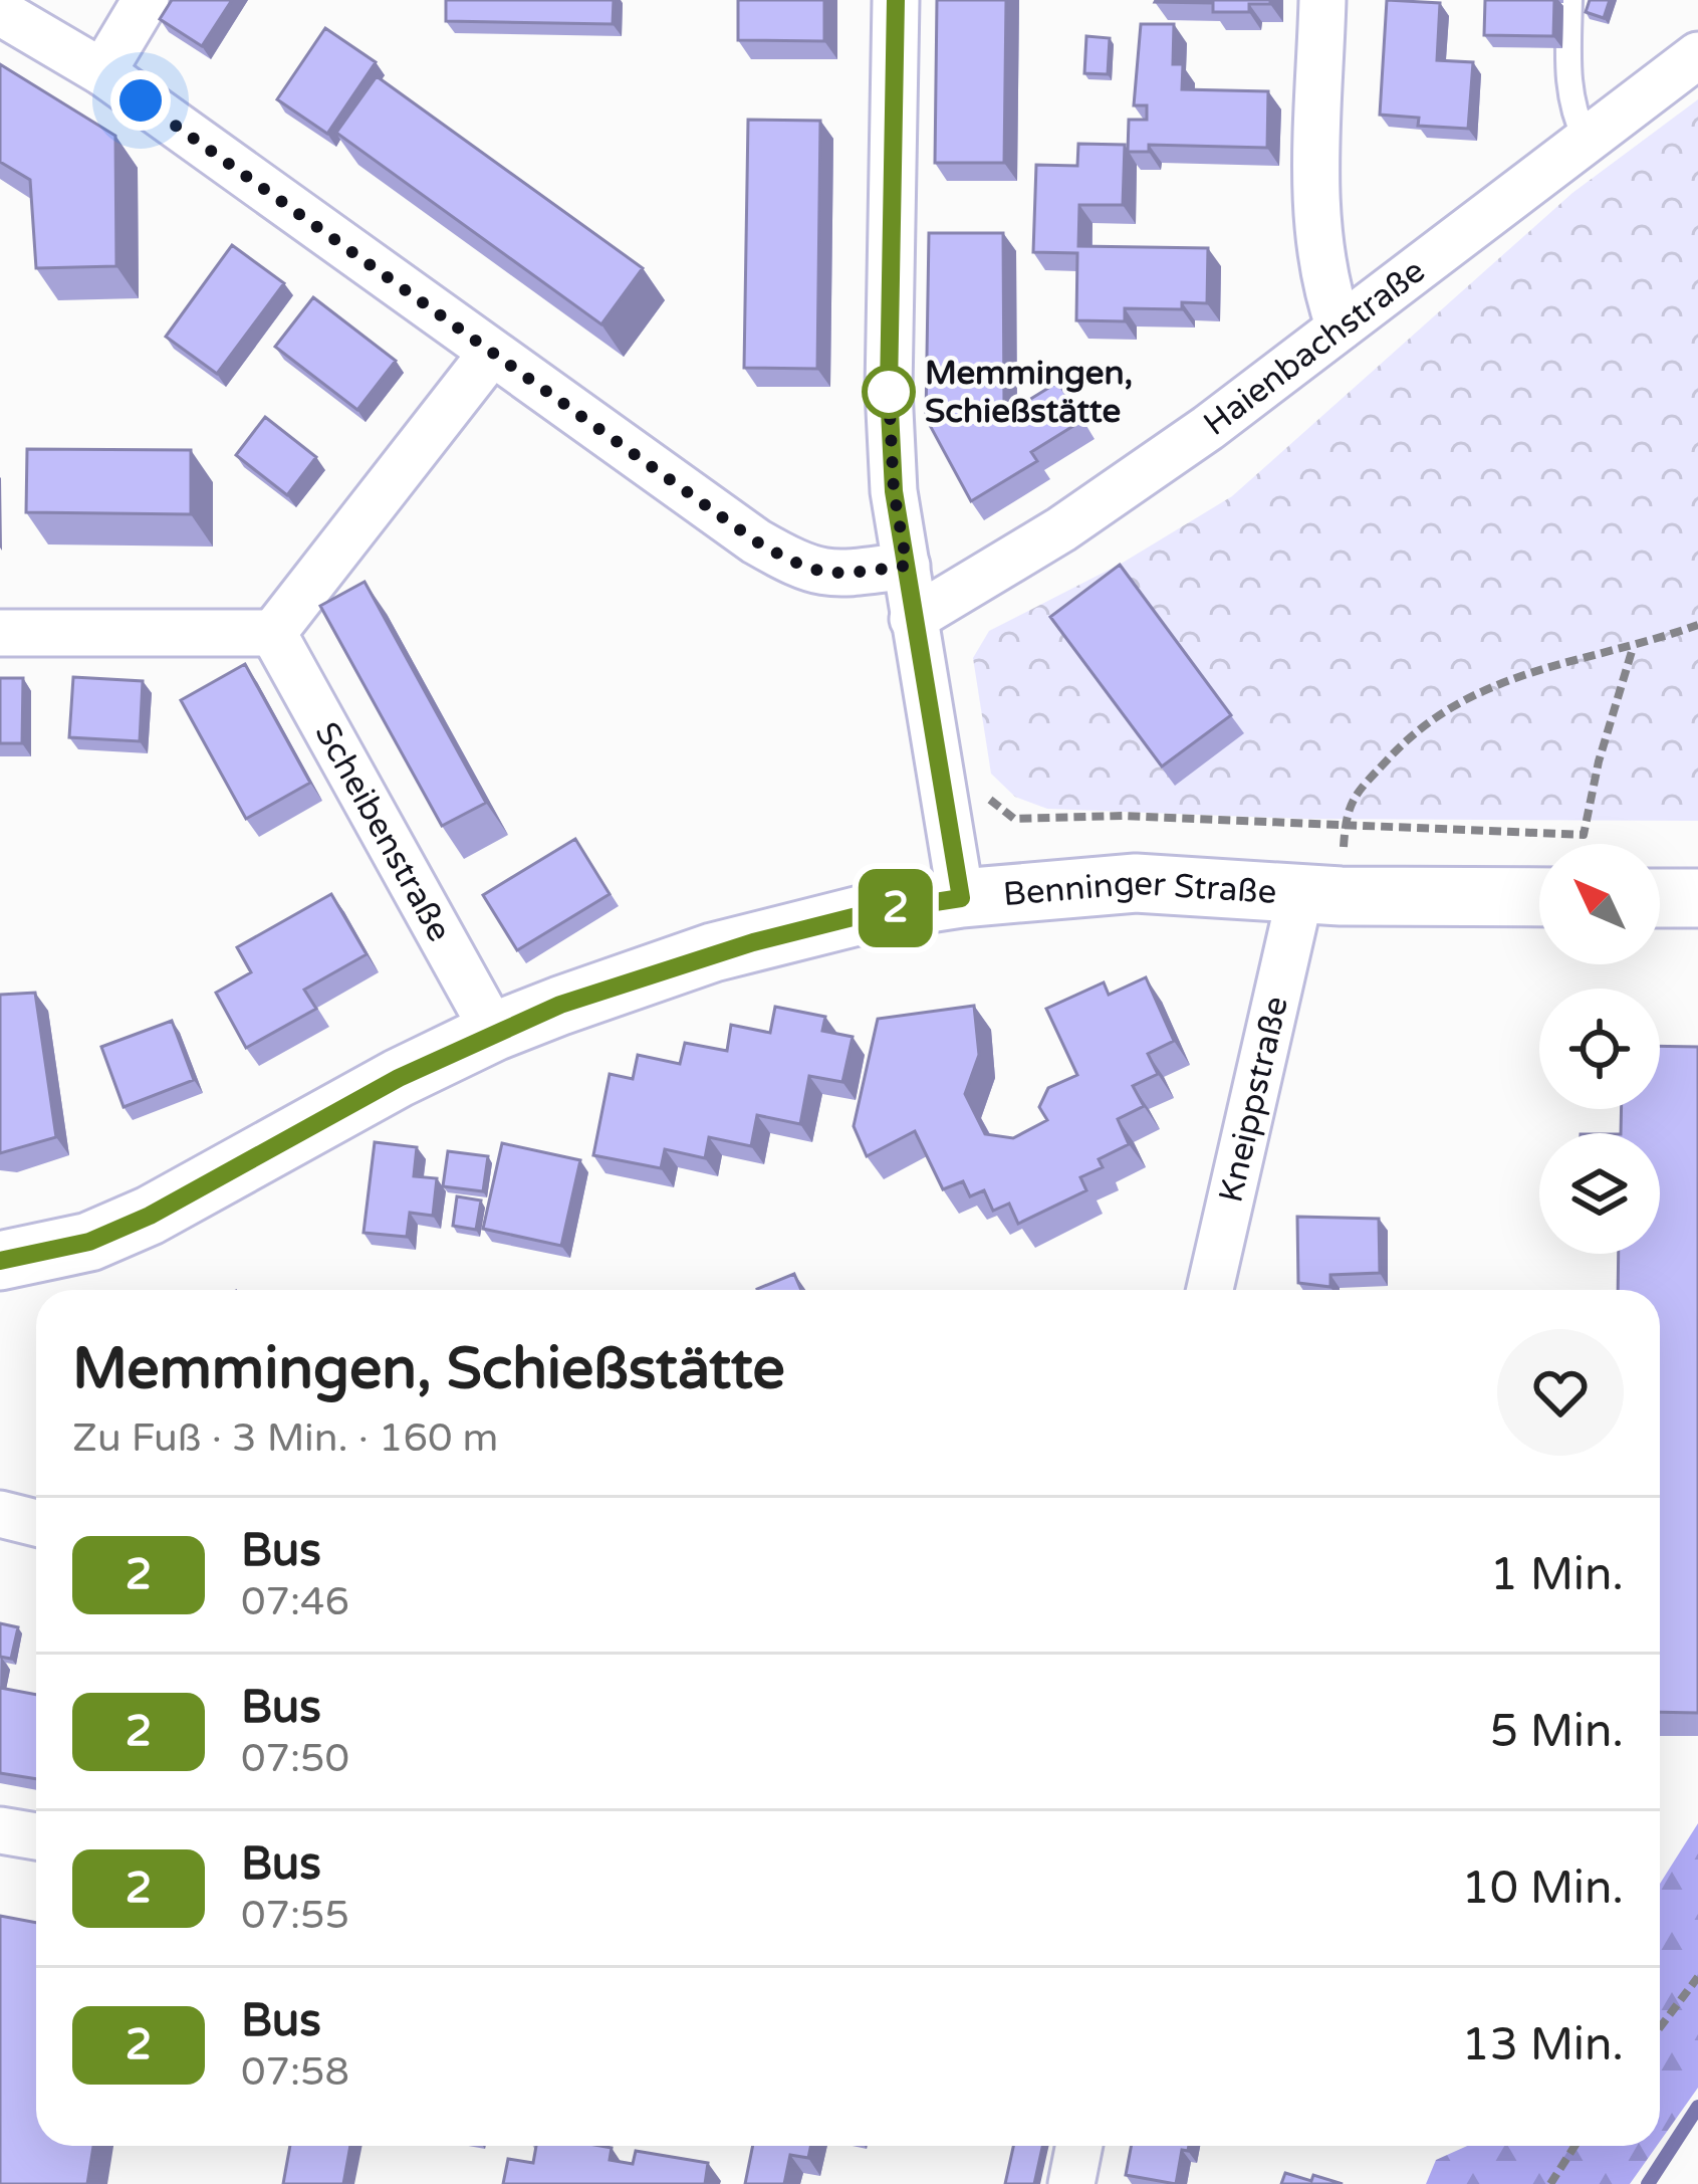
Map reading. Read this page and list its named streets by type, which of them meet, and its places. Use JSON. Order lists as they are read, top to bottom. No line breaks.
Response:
{"streets":{"street":["Haienbachstraße","Scheibenstraße","Benninger Straße","Kneippstraße"]},"crossings":[["Scheibenstraße","Benninger Straße"],["Benninger Straße","Kneippstraße"]],"places":["Memmingen, Schießstätte"],"lines":["bus line 2"],"north":"top left","page":{"on_map":"2","heading":["Memmingen, Schießstätte","Zu Fuß · 3 Min. · 160 m"],"list":[{"mark":"2","name":"Bus","note":"07:46","value":"1 Min."},{"mark":"2","name":"Bus","note":"07:50","value":"5 Min."},{"mark":"2","name":"Bus","note":"07:55","value":"10 Min."},{"mark":"2","name":"Bus","note":"07:58","value":"13 Min."}]}}
